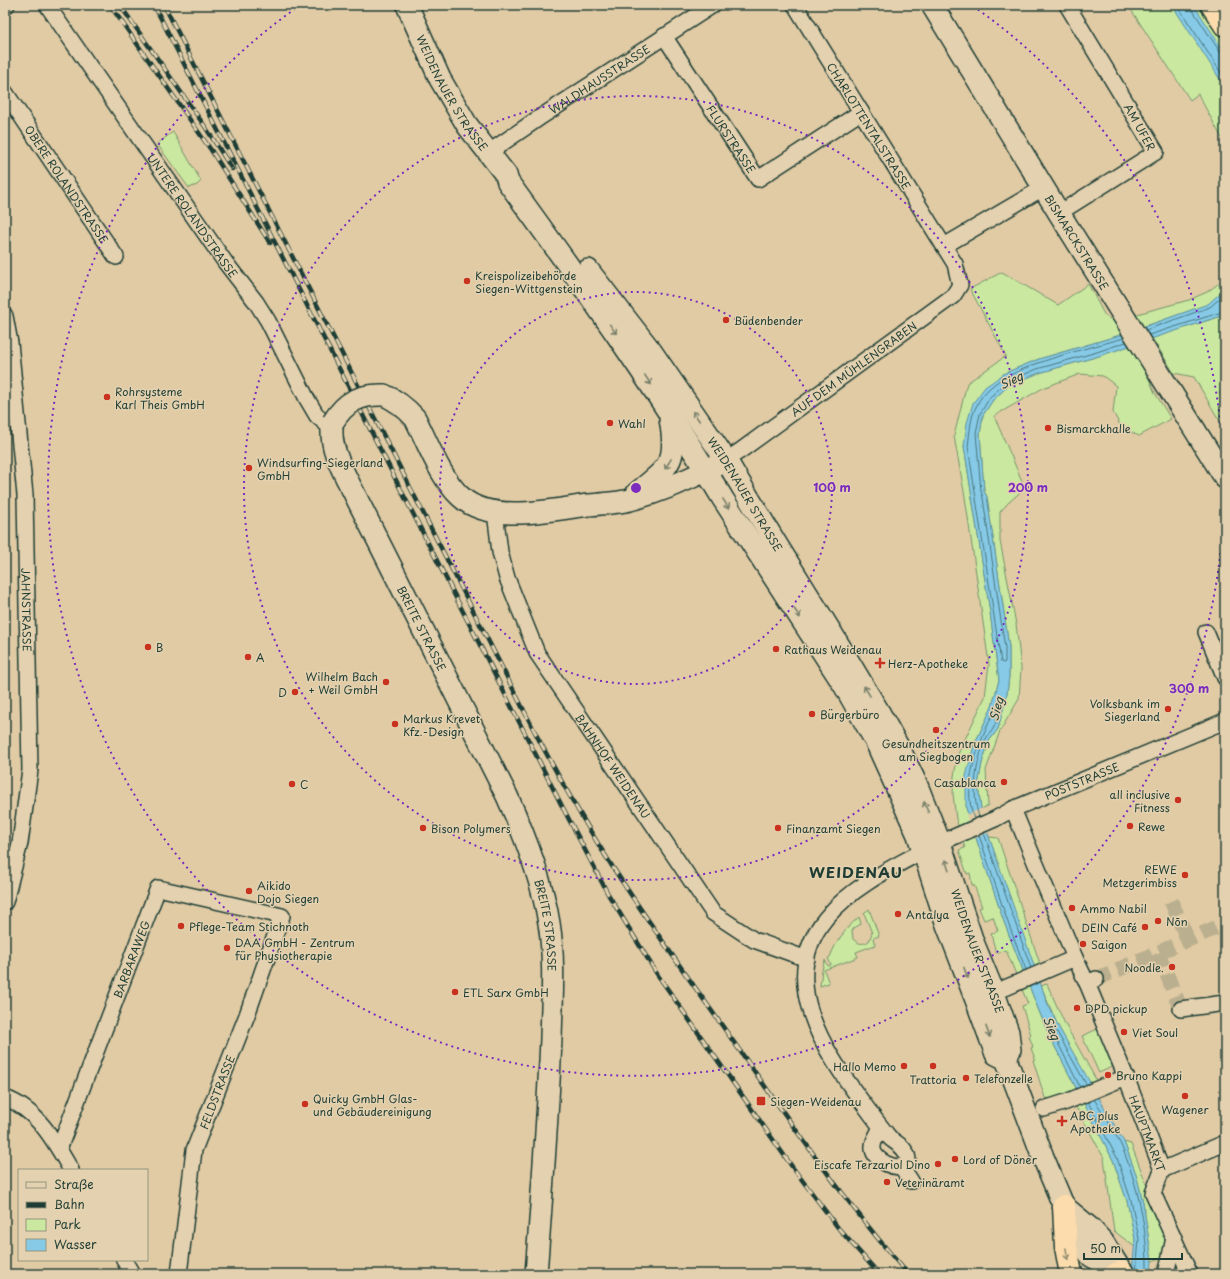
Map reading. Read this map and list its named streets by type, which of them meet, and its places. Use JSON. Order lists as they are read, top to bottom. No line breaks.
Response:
{"streets":{"main road":["WEIDENAUER STRASSE","BISMARCKSTRASSE","BREITE STRASSE"],"street":["WALDHAUSSTRASSE","CHARLOTTENTALSTRASSE","AM UFER","FLURSTRASSE","OBERE ROLANDSTRASSE","UNTERE ROLANDSTRASSE","AUF DEM MÜHLENGRABEN","JAHNSTRASSE","BAHNHOF WEIDENAU","POSTSTRASSE","BARBARAWEG","FELDSTRASSE","HAUPTMARKT"]},"crossings":[["WALDHAUSSTRASSE","WEIDENAUER STRASSE"],["WALDHAUSSTRASSE","FLURSTRASSE"],["WEIDENAUER STRASSE","AUF DEM MÜHLENGRABEN"],["WEIDENAUER STRASSE","POSTSTRASSE"],["CHARLOTTENTALSTRASSE","FLURSTRASSE"],["CHARLOTTENTALSTRASSE","AUF DEM MÜHLENGRABEN"],["AM UFER","BISMARCKSTRASSE"],["UNTERE ROLANDSTRASSE","BREITE STRASSE"],["POSTSTRASSE","HAUPTMARKT"],["BARBARAWEG","FELDSTRASSE"]],"districts":["WEIDENAU"],"water":["Sieg"],"places":{"other":["Kreispolizeibehörde Siegen-Wittgenstein","Büdenbender","Rohrsysteme Karl Theis GmbH","Wahl","Bismarckhalle","Windsurfing-Siegerland GmbH","B","Rathaus Weidenau","A","Wilhelm Bach + Weil GmbH","D","Volksbank im Siegerland","Bürgerbüro","Markus Krevet Kfz.-Design","Gesundheitszentrum am Siegbogen","Casablanca","C","all inclusive Fitness","Rewe","Bison Polymers","Finanzamt Siegen","REWE Metzgerimbiss","Aikido Dojo Siegen","Ammo Nabil","Antalya","Nōn","Pflege-Team Stichnoth","DEIN Café","Saigon","DAA GmbH - Zentrum für Physiotherapie","Noodle.","ETL Sarx GmbH","DPD pickup","Viet Soul","Hallo Memo","Trattoria","Bruno Kappi","Telefonzelle","Wagener","Quicky GmbH Glas- und Gebäudereinigung","Lord of Döner","Eiscafe Terzariol Dino","Veterinäramt"],"health":["Herz-Apotheke","ABC plus Apotheke"],"transit":["Siegen-Weidenau"]},"legend":["Straße","Bahn","Park","Wasser"],"scale_bar":"50 m","rings":["100 m","200 m","300 m"]}
